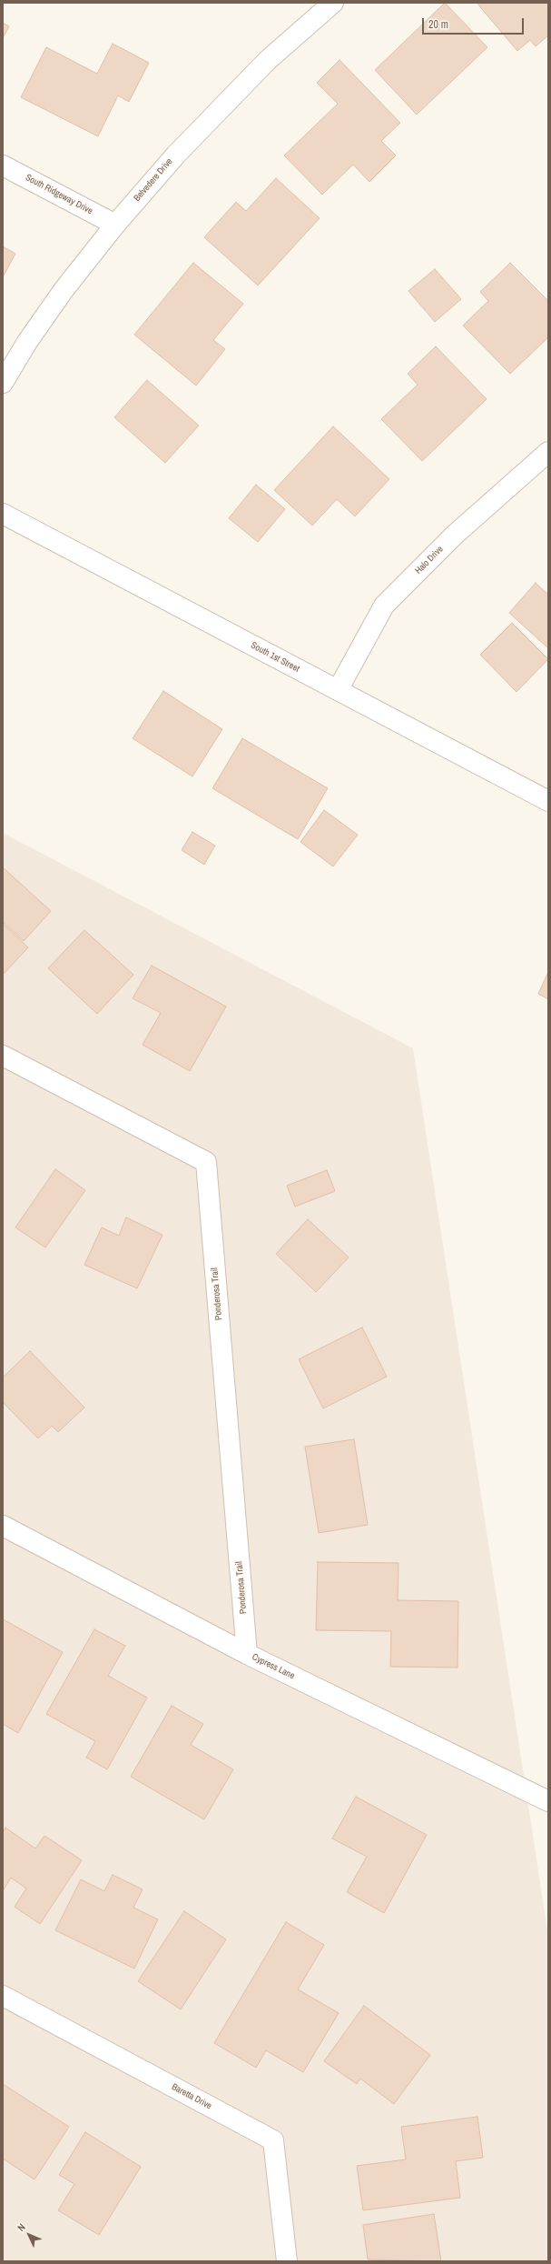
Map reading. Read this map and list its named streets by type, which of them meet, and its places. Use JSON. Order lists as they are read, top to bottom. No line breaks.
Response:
{"streets":{"street":["Belvedere Drive","South Ridgeway Drive","Halo Drive","South 1st Street","Ponderosa Trail","Cypress Lane","Baretta Drive"]},"crossings":[["Belvedere Drive","South Ridgeway Drive"],["Halo Drive","South 1st Street"],["Ponderosa Trail","Cypress Lane"]],"scale_bar":"20 m","north":"top left"}
